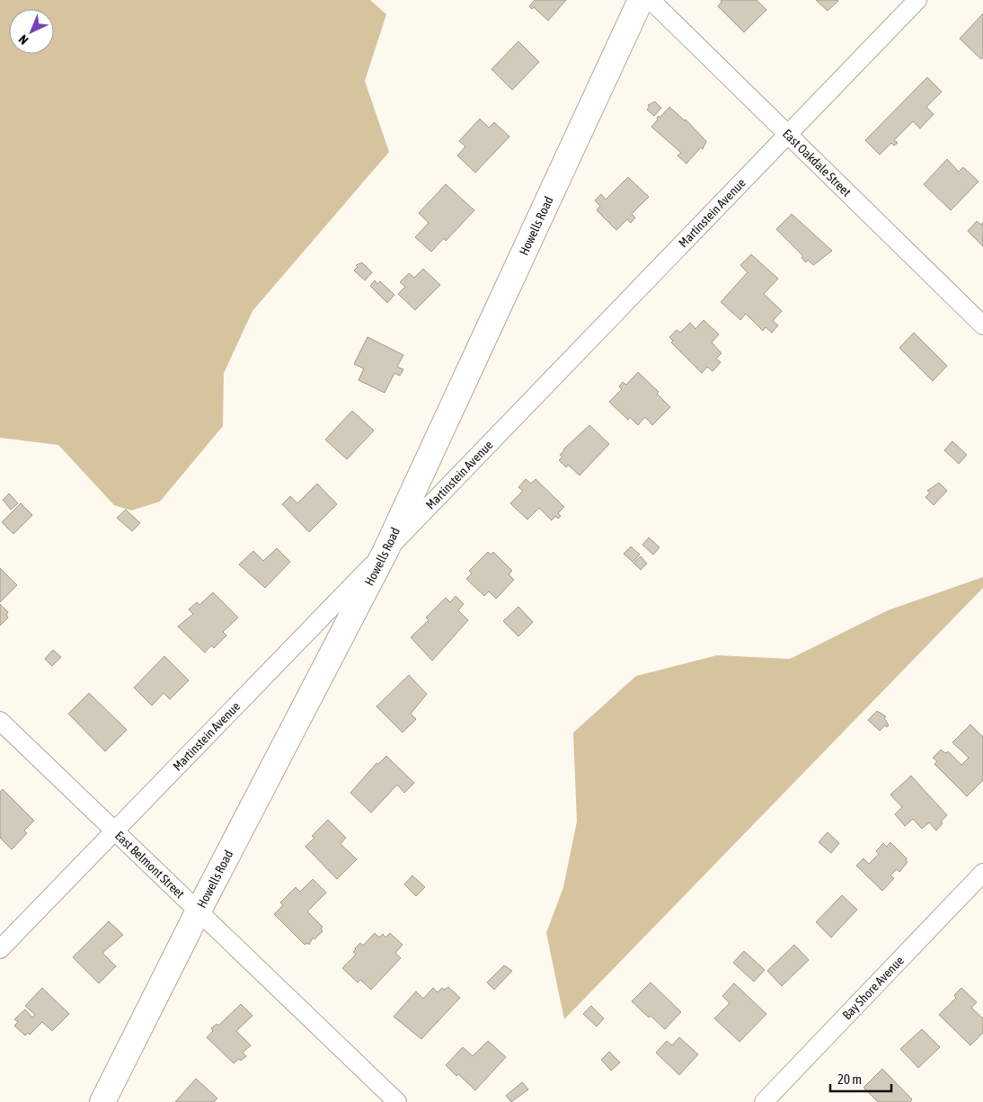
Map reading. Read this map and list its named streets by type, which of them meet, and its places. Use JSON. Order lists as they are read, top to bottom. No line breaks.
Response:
{"streets":{"street":["East Oakdale Street","Martinstein Avenue","Howells Road","East Belmont Street","Bay Shore Avenue"]},"crossings":[["East Oakdale Street","Martinstein Avenue"],["Martinstein Avenue","Howells Road"],["Martinstein Avenue","East Belmont Street"],["Howells Road","East Belmont Street"]],"scale_bar":"20 m","north":"bottom left"}
